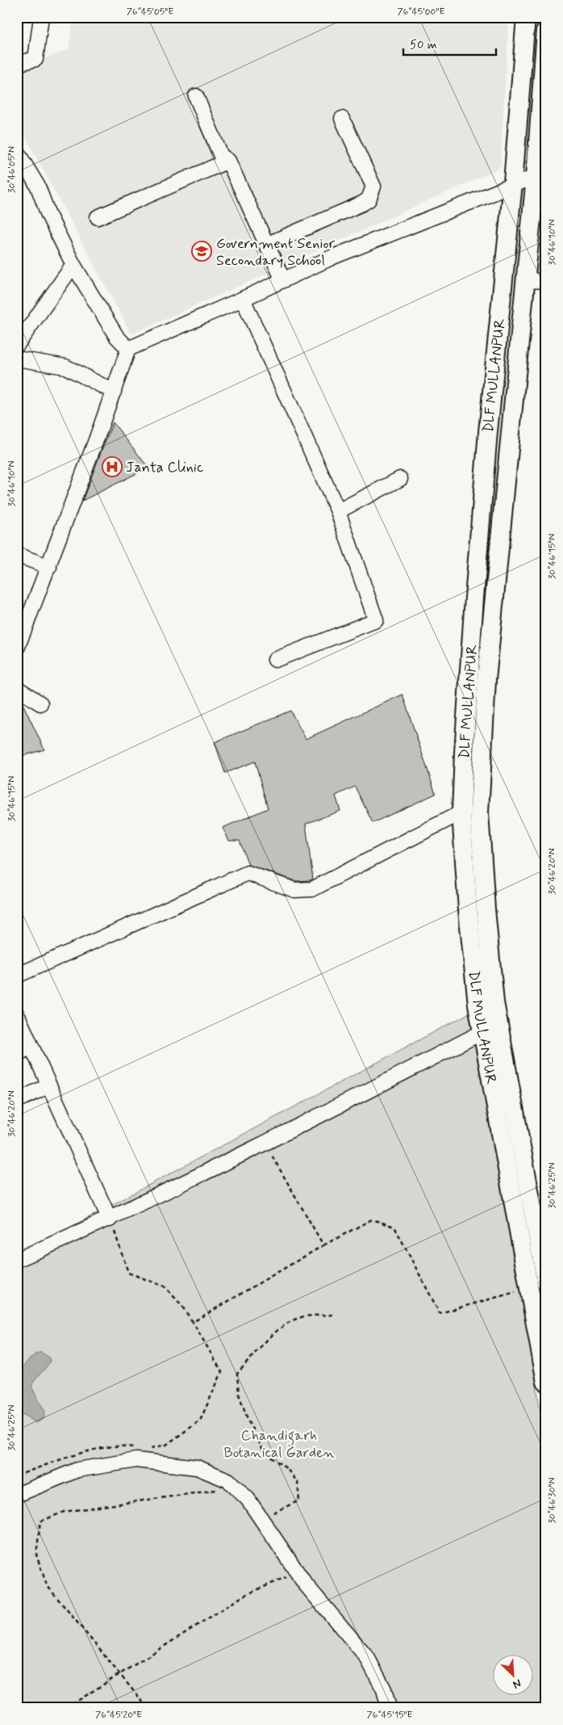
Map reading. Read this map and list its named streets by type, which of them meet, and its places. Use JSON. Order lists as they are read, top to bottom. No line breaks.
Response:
{"streets":{"main road":["DLF MULLANPUR"]},"parks":["Chandigarh Botanical Garden"],"places":{"school or university":["Government Senior Secondary School"],"hospital":["Janta Clinic"]},"scale_bar":"50 m","north":"bottom right","coordinates":["76°45'05\"E","76°45'00\"E","30°46'05\"N","30°46'10\"N","30°46'15\"N","30°46'20\"N","30°46'25\"N","30°46'30\"N","76°45'20\"E","76°45'15\"E"]}
